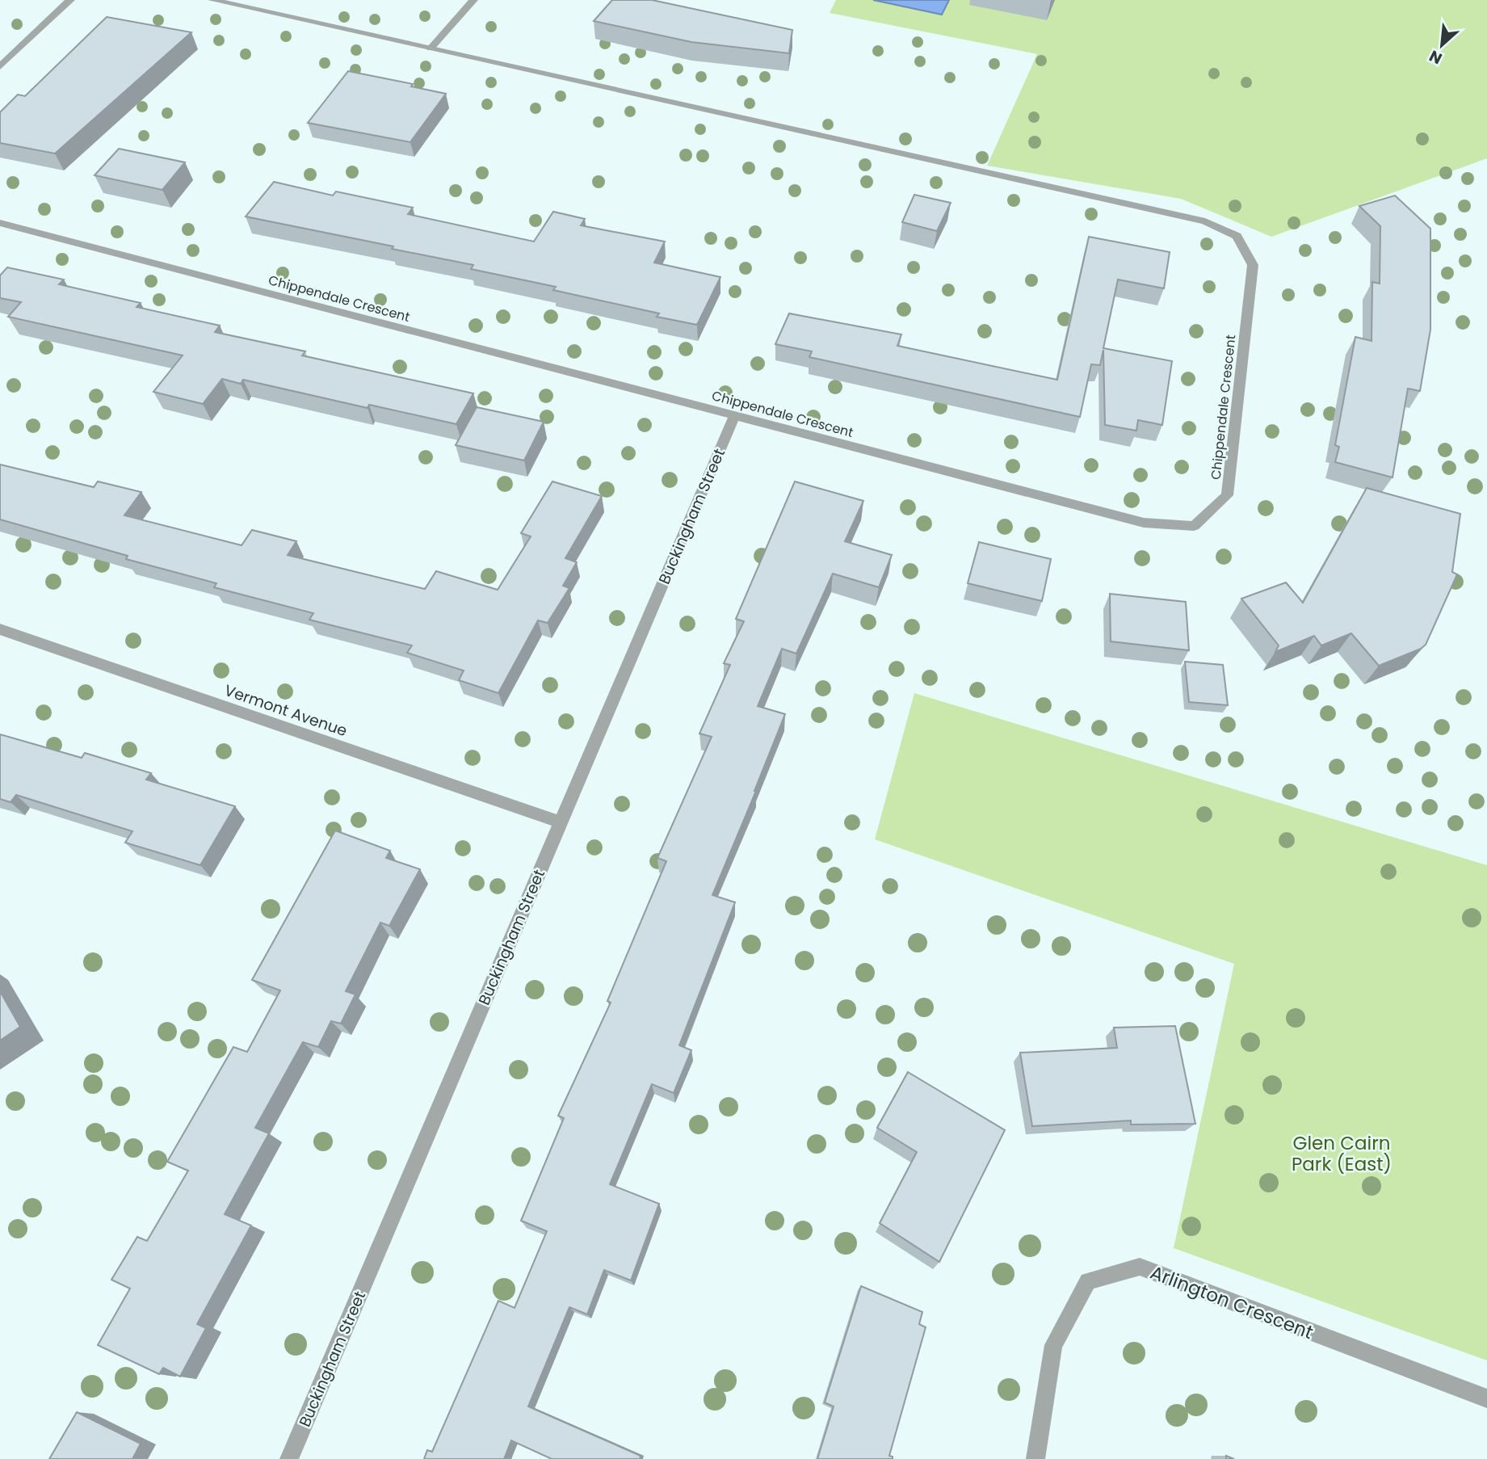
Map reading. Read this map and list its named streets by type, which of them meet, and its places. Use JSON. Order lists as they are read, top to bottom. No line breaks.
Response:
{"streets":{"street":["Chippendale Crescent","Buckingham Street","Vermont Avenue","Arlington Crescent"]},"crossings":[["Chippendale Crescent","Buckingham Street"],["Buckingham Street","Vermont Avenue"]],"parks":["Glen Cairn Park (East)"],"north":"bottom left"}
